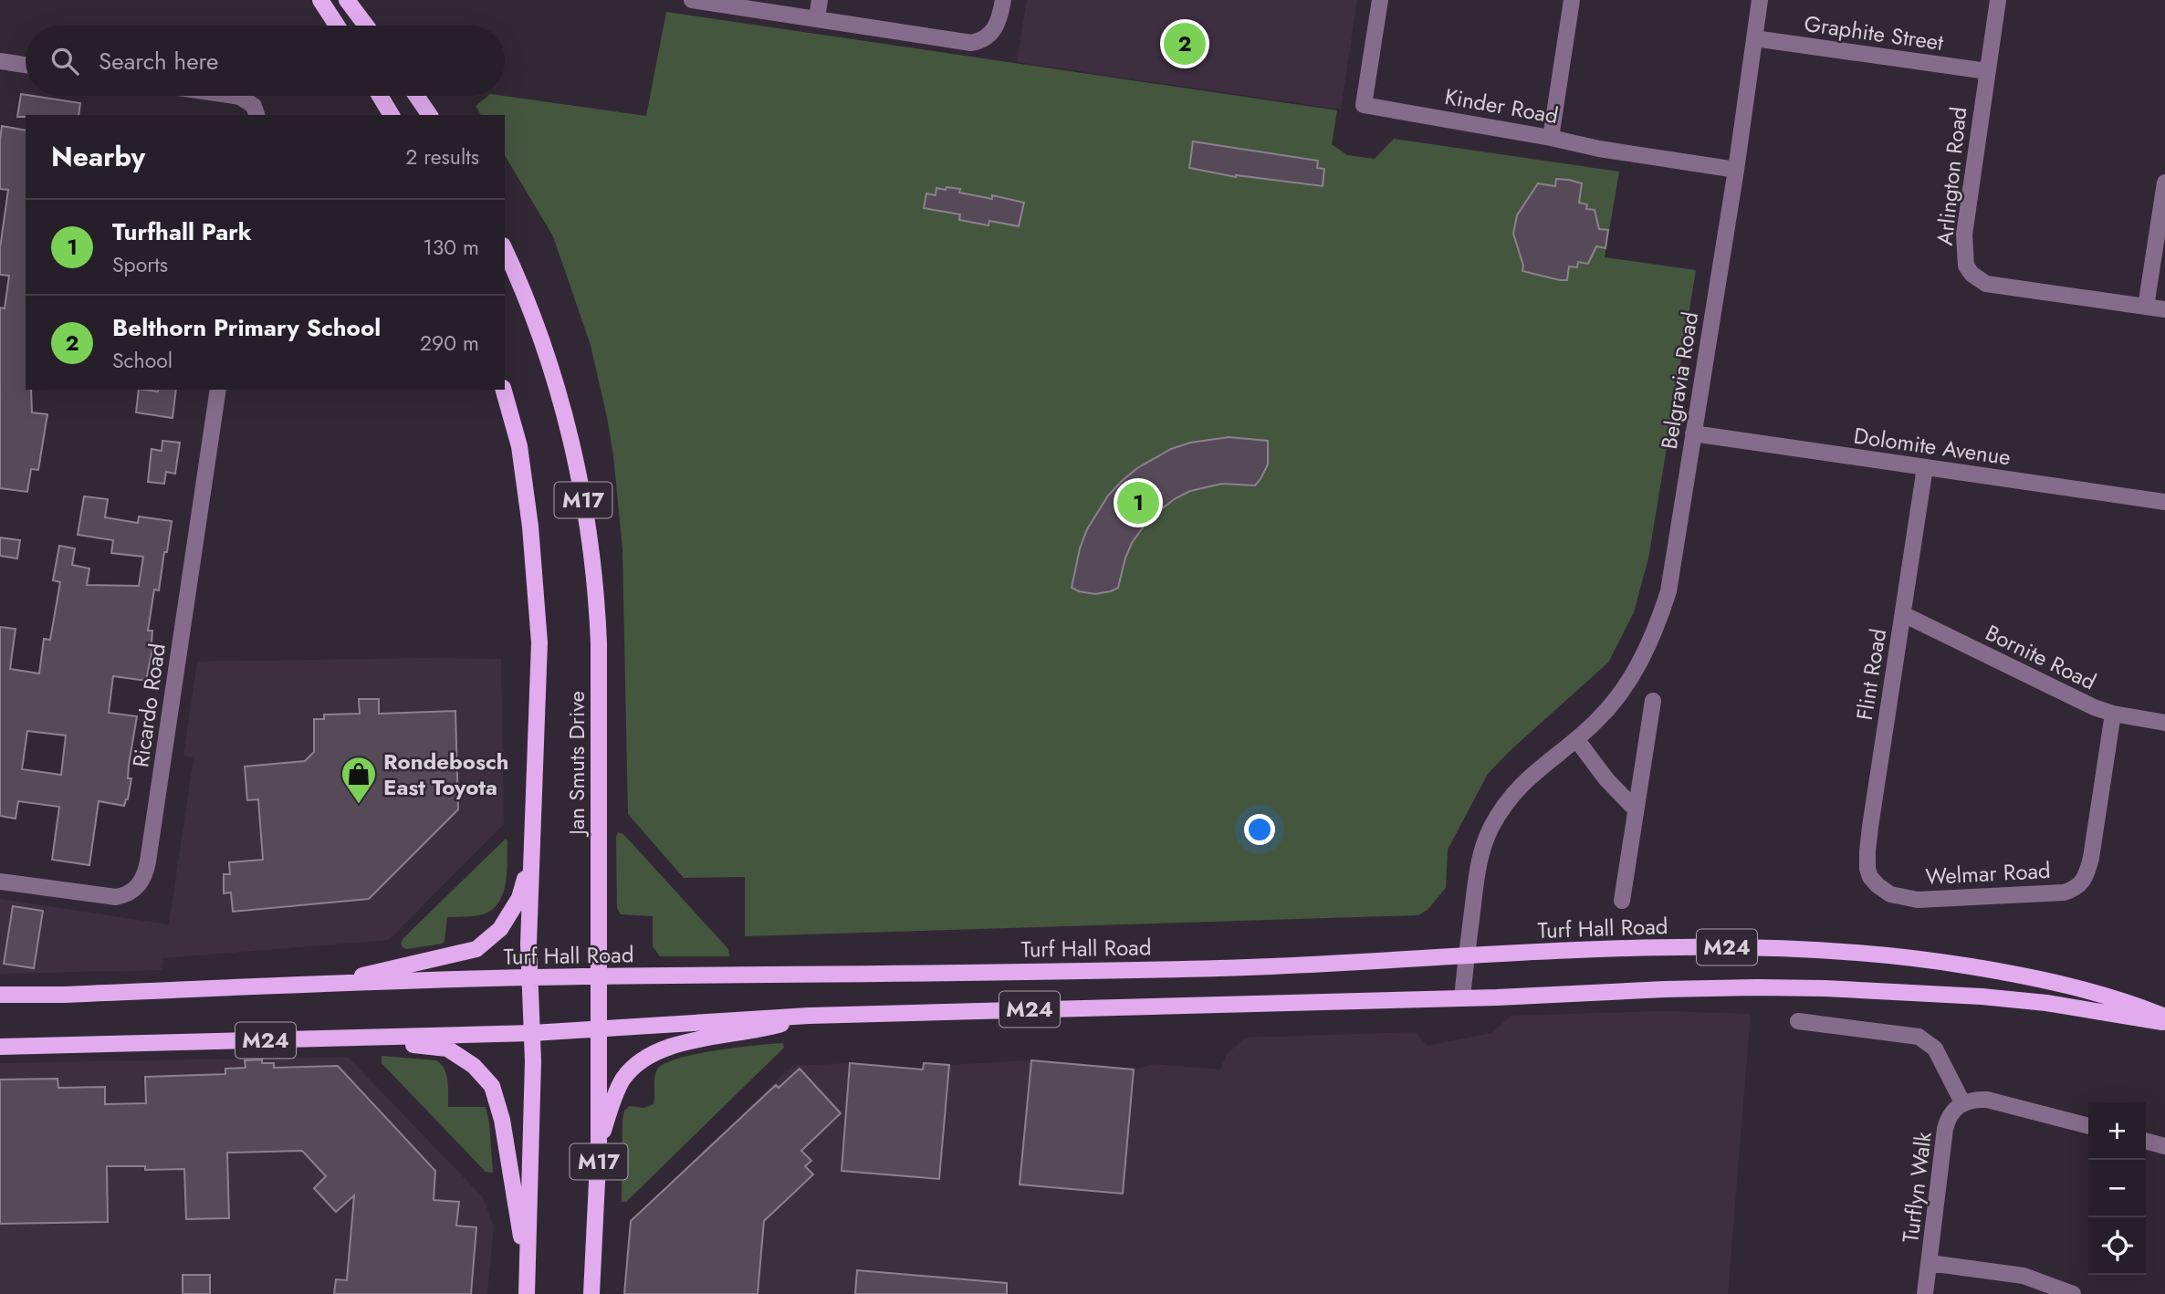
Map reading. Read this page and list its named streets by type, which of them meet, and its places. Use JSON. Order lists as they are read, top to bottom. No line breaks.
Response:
{"streets":{"main road":["M17","Jan Smuts Drive","Turf Hall Road","M24"],"street":["Graphite Street","Kinder Road","Arlington Road","Belgravia Road","Dolomite Avenue","Bornite Road","Flint Road","Ricardo Road","Welmar Road","Turflyn Walk"]},"crossings":[["Graphite Street","Arlington Road"],["Graphite Street","Belgravia Road"],["Kinder Road","Belgravia Road"],["Belgravia Road","Dolomite Avenue"],["Belgravia Road","Turf Hall Road"],["Belgravia Road","M24"],["Dolomite Avenue","Flint Road"],["Bornite Road","Flint Road"],["Bornite Road","Welmar Road"],["Flint Road","Welmar Road"],["Jan Smuts Drive","Turf Hall Road"],["Jan Smuts Drive","M24"]],"places":{"shop":["Rondebosch East Toyota"]},"page":{"pins":["2","1"],"search":"Search here","heading":["Nearby","2 results"],"list":[{"mark":"1","name":"Turfhall Park","note":"Sports","value":"130 m"},{"mark":"2","name":"Belthorn Primary School","note":"School","value":"290 m"}],"map_buttons":["+","−"]}}
